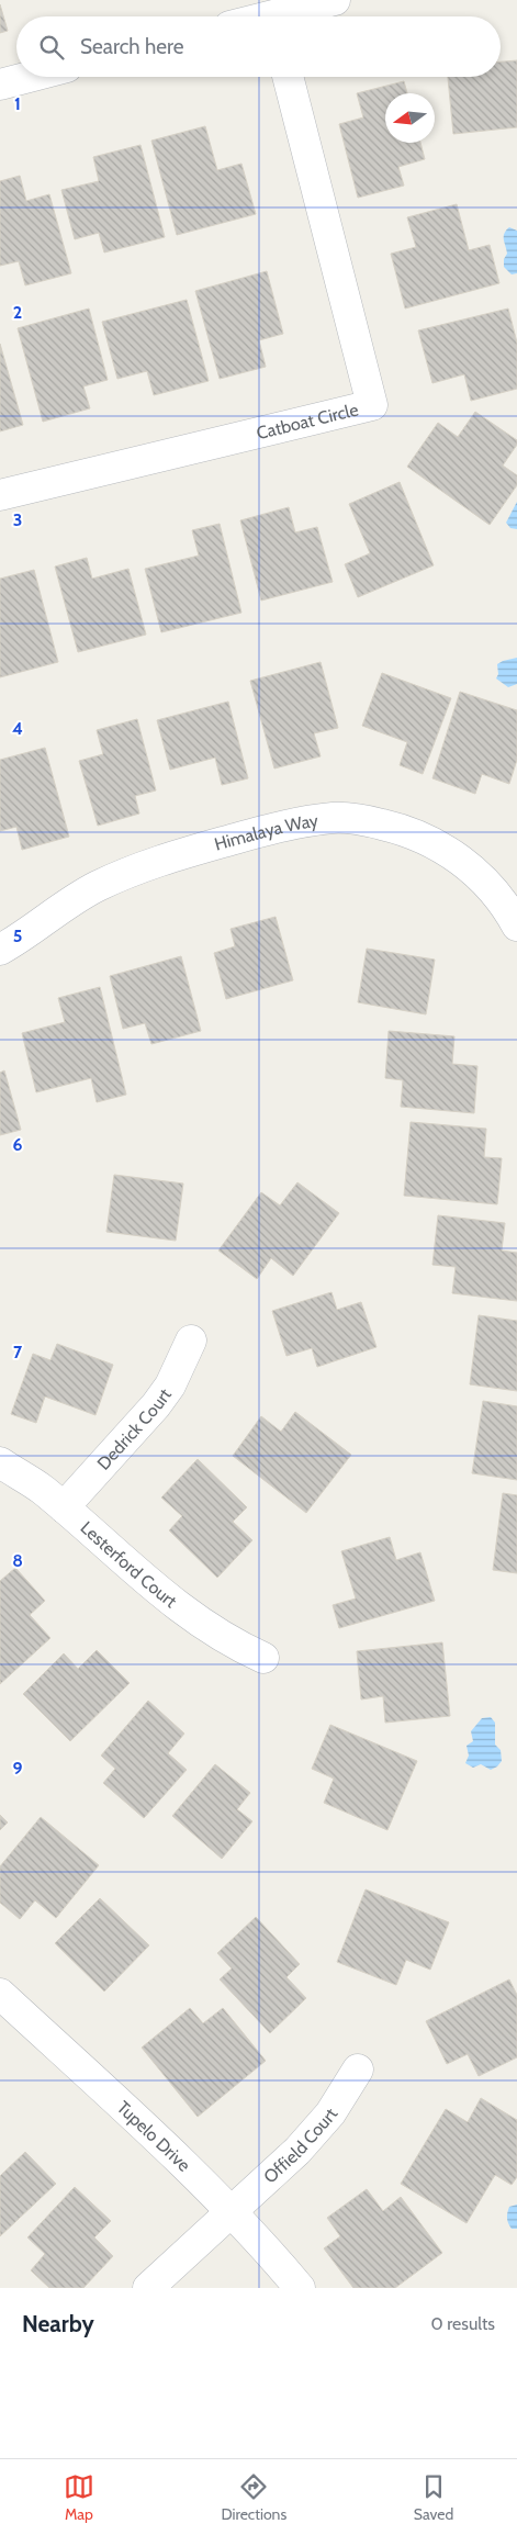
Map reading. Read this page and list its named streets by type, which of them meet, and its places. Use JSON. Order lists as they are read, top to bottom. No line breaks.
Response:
{"streets":{"street":["Catboat Circle","Himalaya Way","Dedrick Court","Lesterford Court","Tupelo Drive","Offield Court"]},"crossings":[["Dedrick Court","Lesterford Court"],["Tupelo Drive","Offield Court"]],"north":"left","page":{"search":"Search here","heading":["Nearby","0 results"],"nav":["Map","Directions","Saved"]},"grid":{"rows":["1","2","3","4","5","6","7","8","9"]}}
